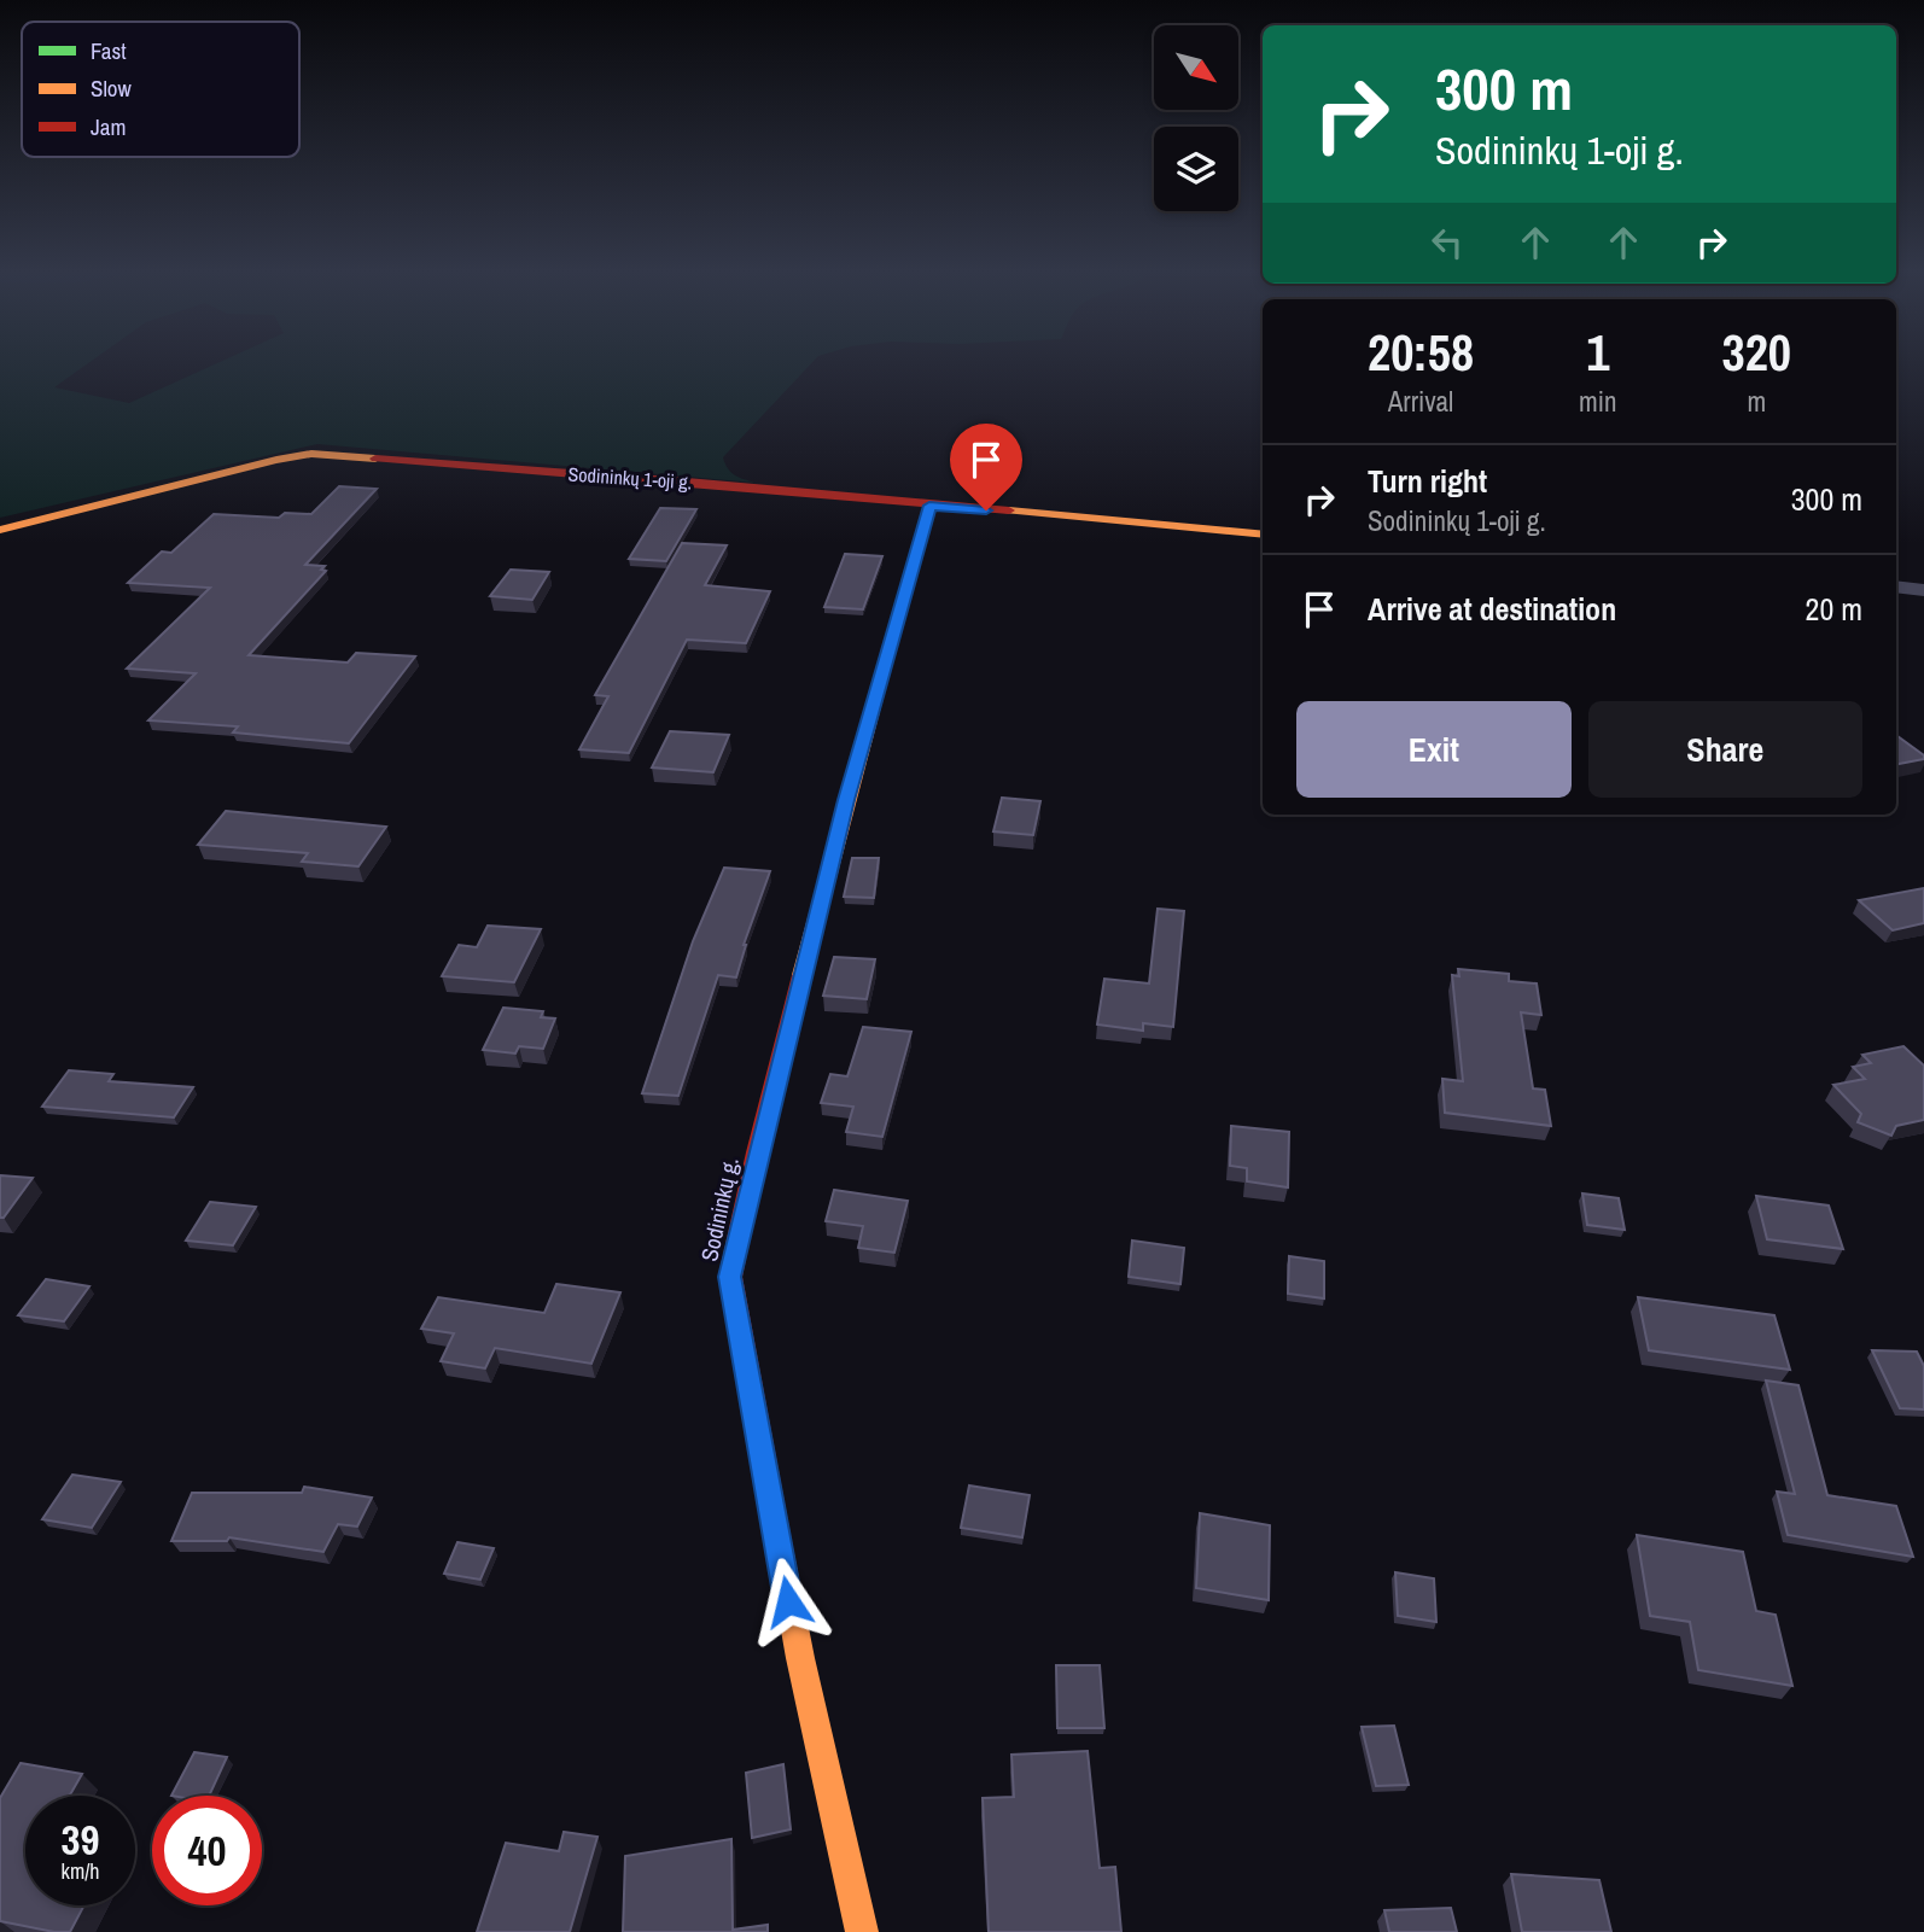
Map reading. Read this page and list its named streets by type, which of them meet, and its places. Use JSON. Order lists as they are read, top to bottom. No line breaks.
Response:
{"streets":{"street":["Sodininkų 1-oji g.","Sodininkų g."]},"crossings":[["Sodininkų 1-oji g.","Sodininkų g."]],"legend":["Fast","Slow","Jam"],"north":"bottom right","page":{"turn":["300 m","Sodininkų 1-oji g."],"eta":["20:58","Arrival","1","min","320","m"],"list":[{"name":"Turn right","note":"Sodininkų 1-oji g.","value":"300 m"},{"name":"Arrive at destination","value":"20 m"}],"buttons":["Exit","Share"],"speed":"39 km/h","limit":"40"}}
